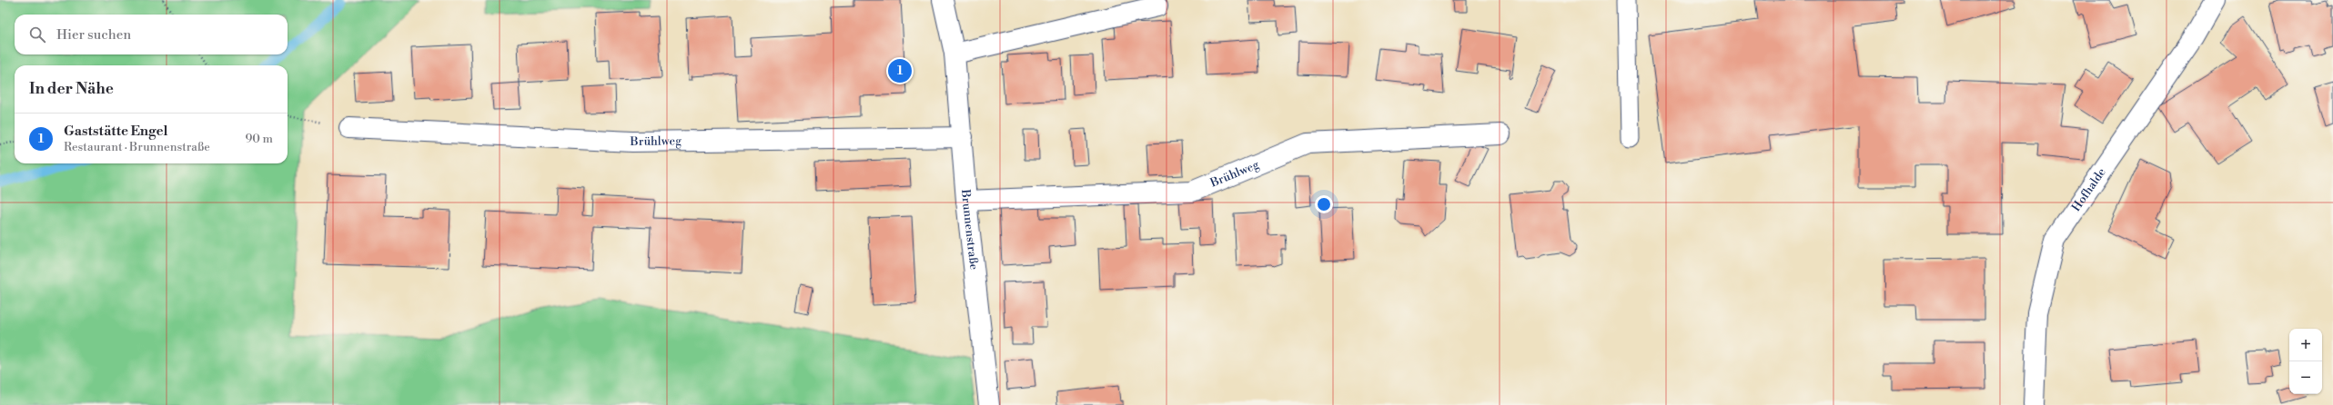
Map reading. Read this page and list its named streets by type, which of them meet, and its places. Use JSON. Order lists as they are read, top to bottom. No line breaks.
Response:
{"streets":{"street":["Brühlweg","Hofhalde","Brunnenstraße"]},"crossings":[["Brühlweg","Brunnenstraße"]],"page":{"search":"Hier suchen","pins":"1","heading":"In der Nähe","list":[{"mark":"1","name":"Gaststätte Engel","note":"Restaurant · Brunnenstraße","value":"90 m"}],"map_buttons":["+","−"]}}
